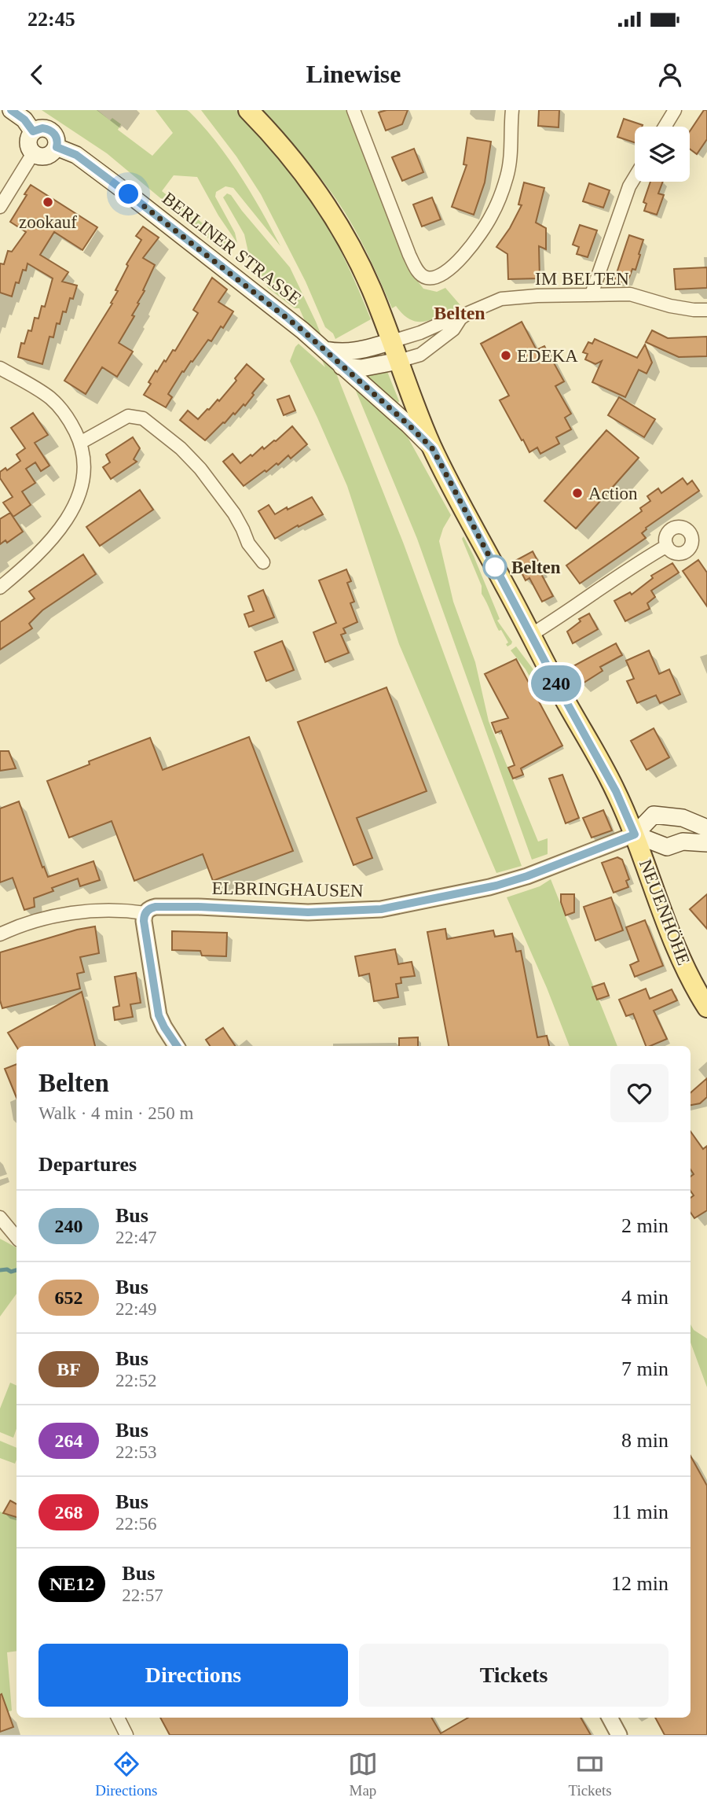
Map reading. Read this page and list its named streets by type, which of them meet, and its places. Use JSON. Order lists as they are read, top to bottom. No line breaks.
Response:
{"streets":{"main road":["BERLINER STRASSE","NEUENHÖHE"],"street":["IM BELTEN","ELBRINGHAUSEN"]},"crossings":[["BERLINER STRASSE","NEUENHÖHE"],["IM BELTEN","NEUENHÖHE"],["ELBRINGHAUSEN","NEUENHÖHE"]],"districts":["Belten"],"places":["zookauf","EDEKA","Action","Belten"],"lines":["bus line 240"],"page":{"status":"22:45","header":"Linewise","on_map":"240","heading":[["Belten","Walk · 4 min · 250 m"],"Departures"],"list":[{"mark":"240","name":"Bus","note":"22:47","value":"2 min"},{"mark":"652","name":"Bus","note":"22:49","value":"4 min"},{"mark":"BF","name":"Bus","note":"22:52","value":"7 min"},{"mark":"264","name":"Bus","note":"22:53","value":"8 min"},{"mark":"268","name":"Bus","note":"22:56","value":"11 min"},{"mark":"NE12","name":"Bus","note":"22:57","value":"12 min"}],"buttons":["Directions","Tickets"],"tabs":["Directions","Map","Tickets"]}}
